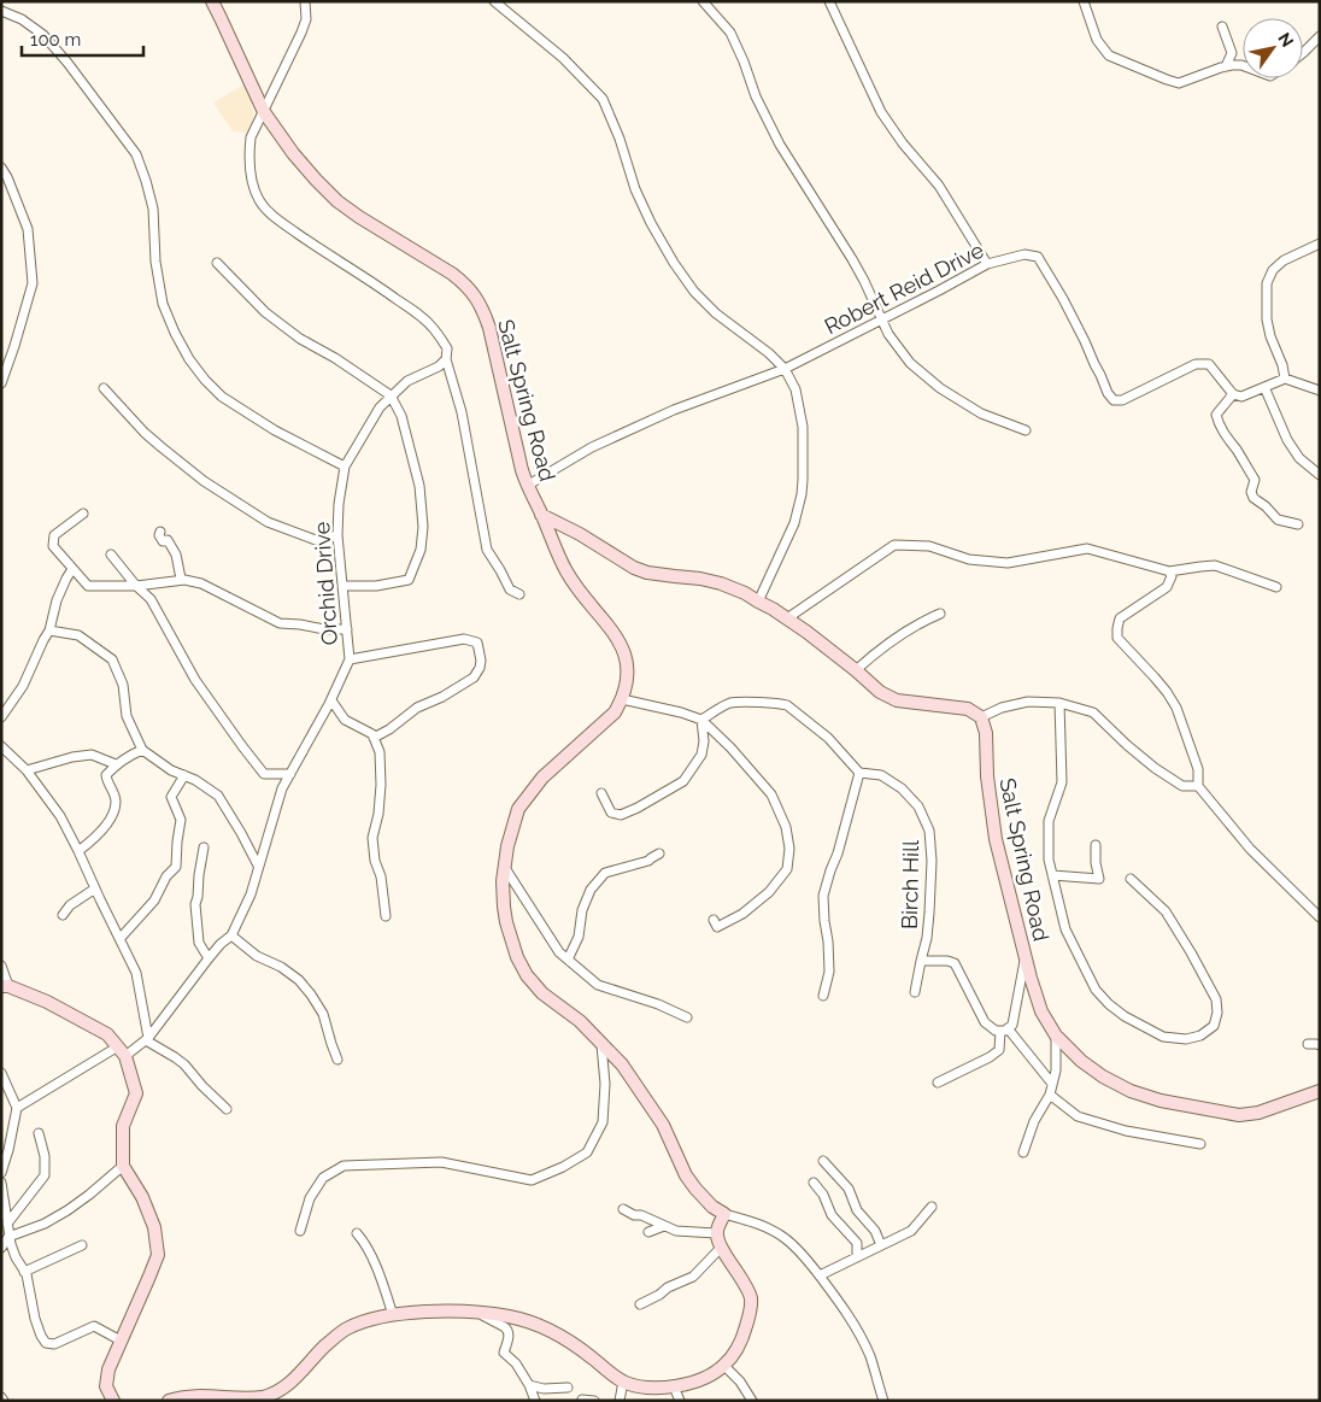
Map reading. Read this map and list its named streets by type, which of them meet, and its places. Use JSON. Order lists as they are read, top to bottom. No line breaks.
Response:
{"streets":{"street":["Robert Reid Drive","Salt Spring Road","Orchid Drive","Birch Hill"]},"crossings":[["Robert Reid Drive","Salt Spring Road"]],"scale_bar":"100 m","north":"top right"}
